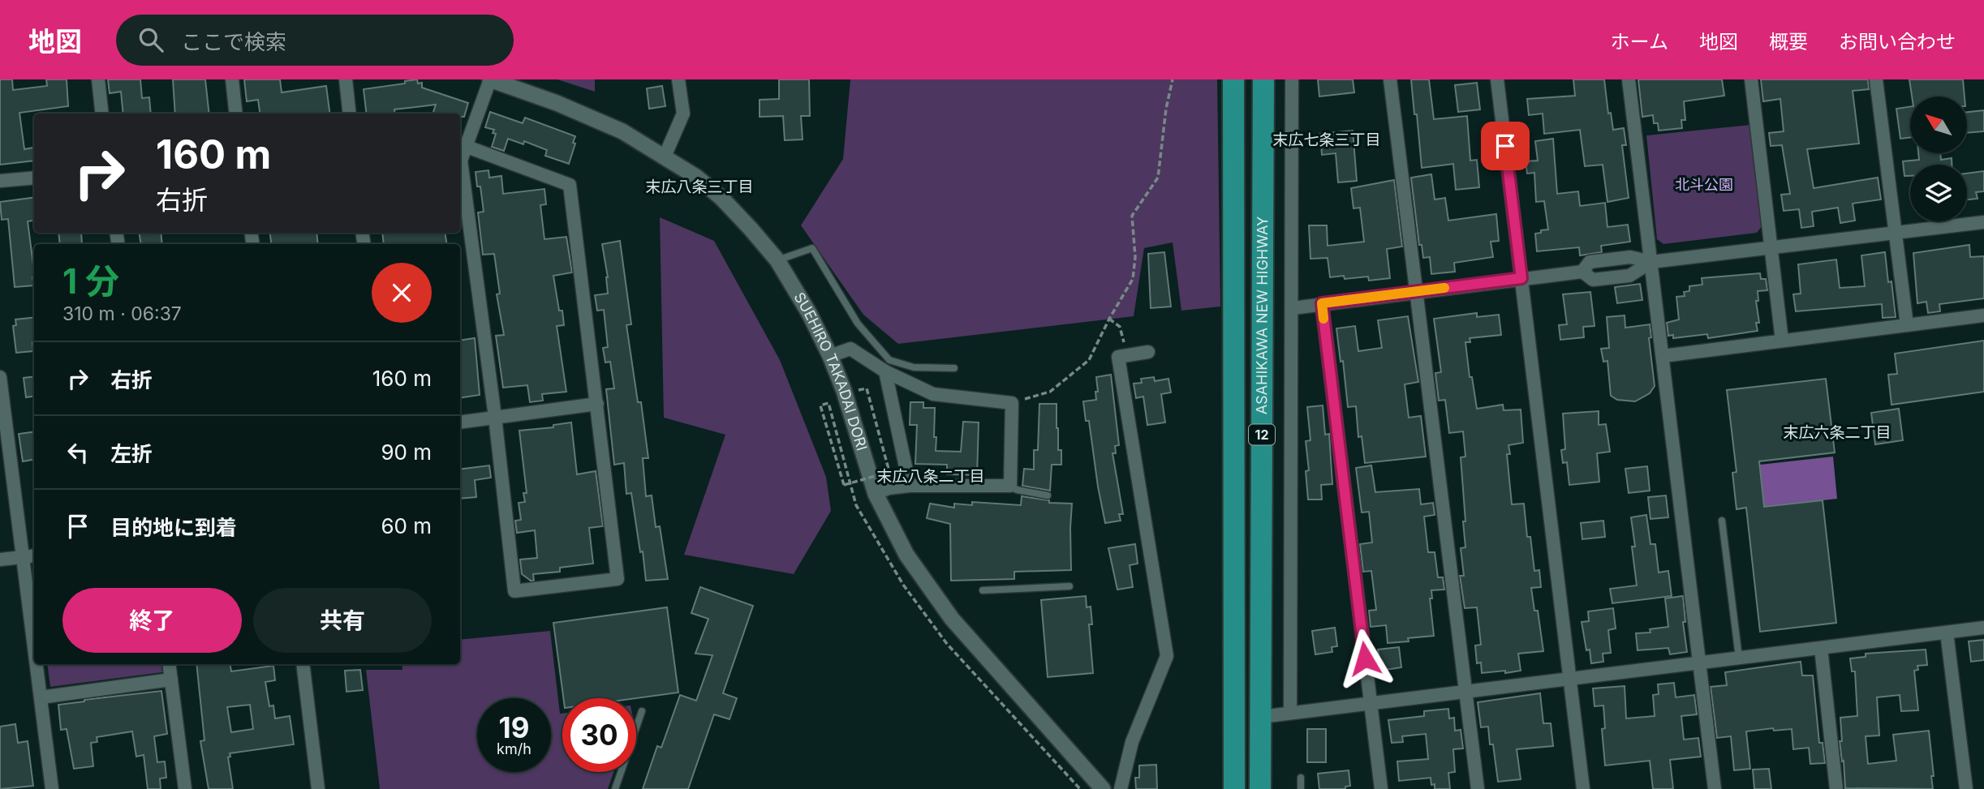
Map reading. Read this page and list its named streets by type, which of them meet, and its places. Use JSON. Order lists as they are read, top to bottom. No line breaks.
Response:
{"streets":{"highway":["ASAHIKAWA NEW HIGHWAY","12"],"street":["SUEHIRO TAKADAI DORI"]},"districts":["末広七条三丁目","末広八条三丁目","末広六条二丁目","末広八条二丁目"],"parks":["北斗公園"],"north":"top left","page":{"header":"地図","search":"ここで検索","nav":["ホーム","地図","概要","お問い合わせ"],"turn":["160 m","右折"],"heading":["1 分","310 m · 06:37"],"list":[{"name":"右折","value":"160 m"},{"name":"左折","value":"90 m"},{"name":"目的地に到着","value":"60 m"}],"buttons":["終了","共有"],"speed":"19 km/h","limit":"30"}}
